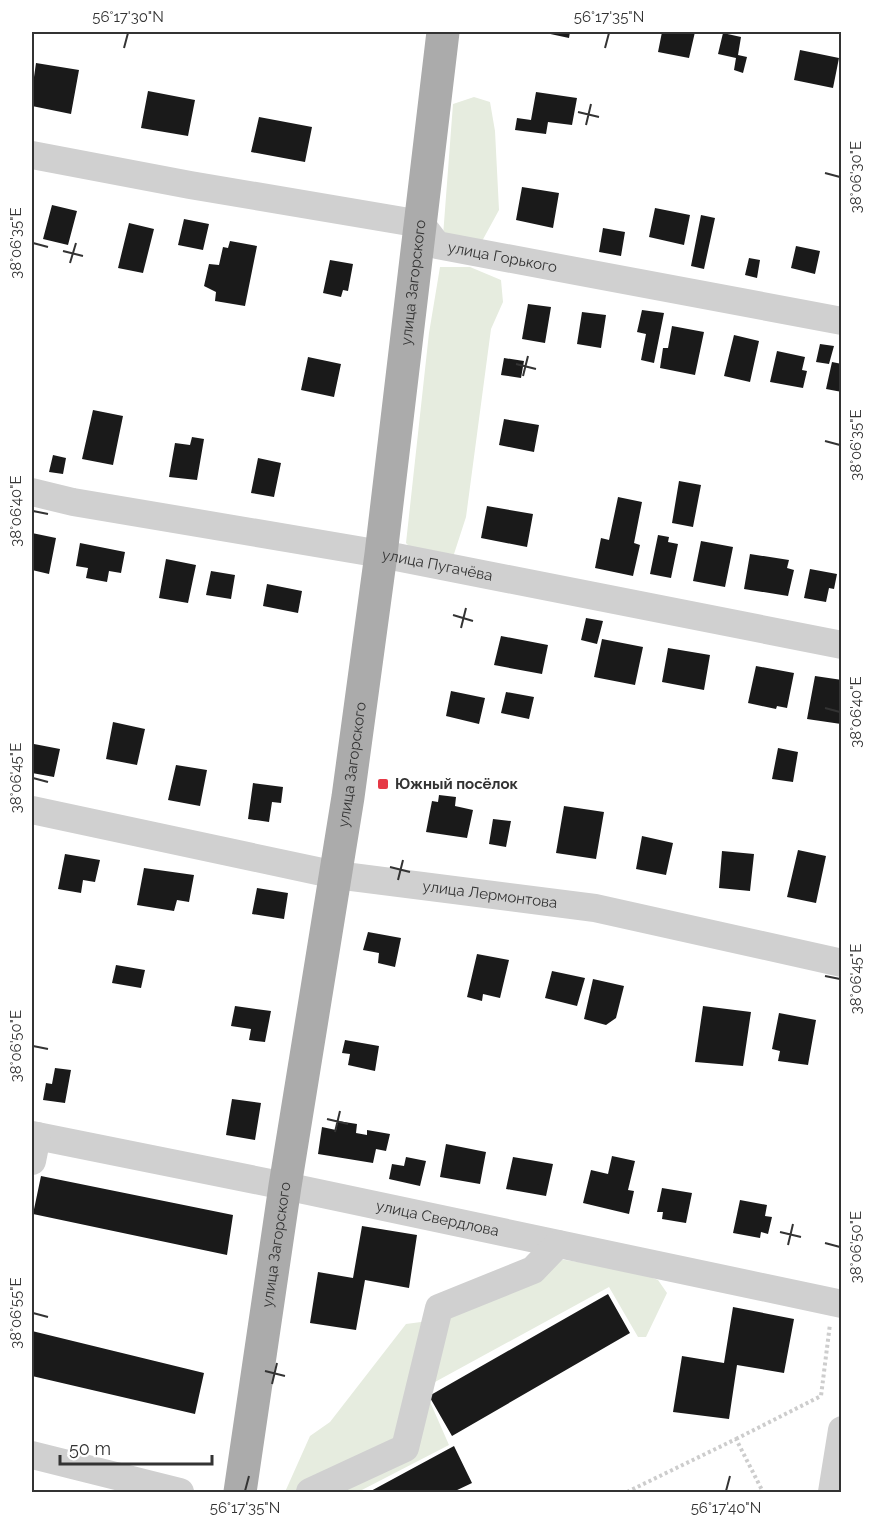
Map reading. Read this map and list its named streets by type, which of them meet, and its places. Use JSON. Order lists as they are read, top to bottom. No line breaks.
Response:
{"streets":{"main road":["улица Загорского"],"street":["улица Горького","улица Пугачёва","улица Лермонтова","улица Свердлова"]},"crossings":[["улица Горького","улица Загорского"],["улица Загорского","улица Пугачёва"],["улица Загорского","улица Лермонтова"],["улица Загорского","улица Свердлова"]],"places":{"transit":["Южный посёлок"]},"scale_bar":"50 m","coordinates":["56°17'30\"N","56°17'35\"N","38°06'30\"E","38°06'35\"E","38°06'40\"E","38°06'45\"E","38°06'50\"E","38°06'55\"E","56°17'40\"N"]}
